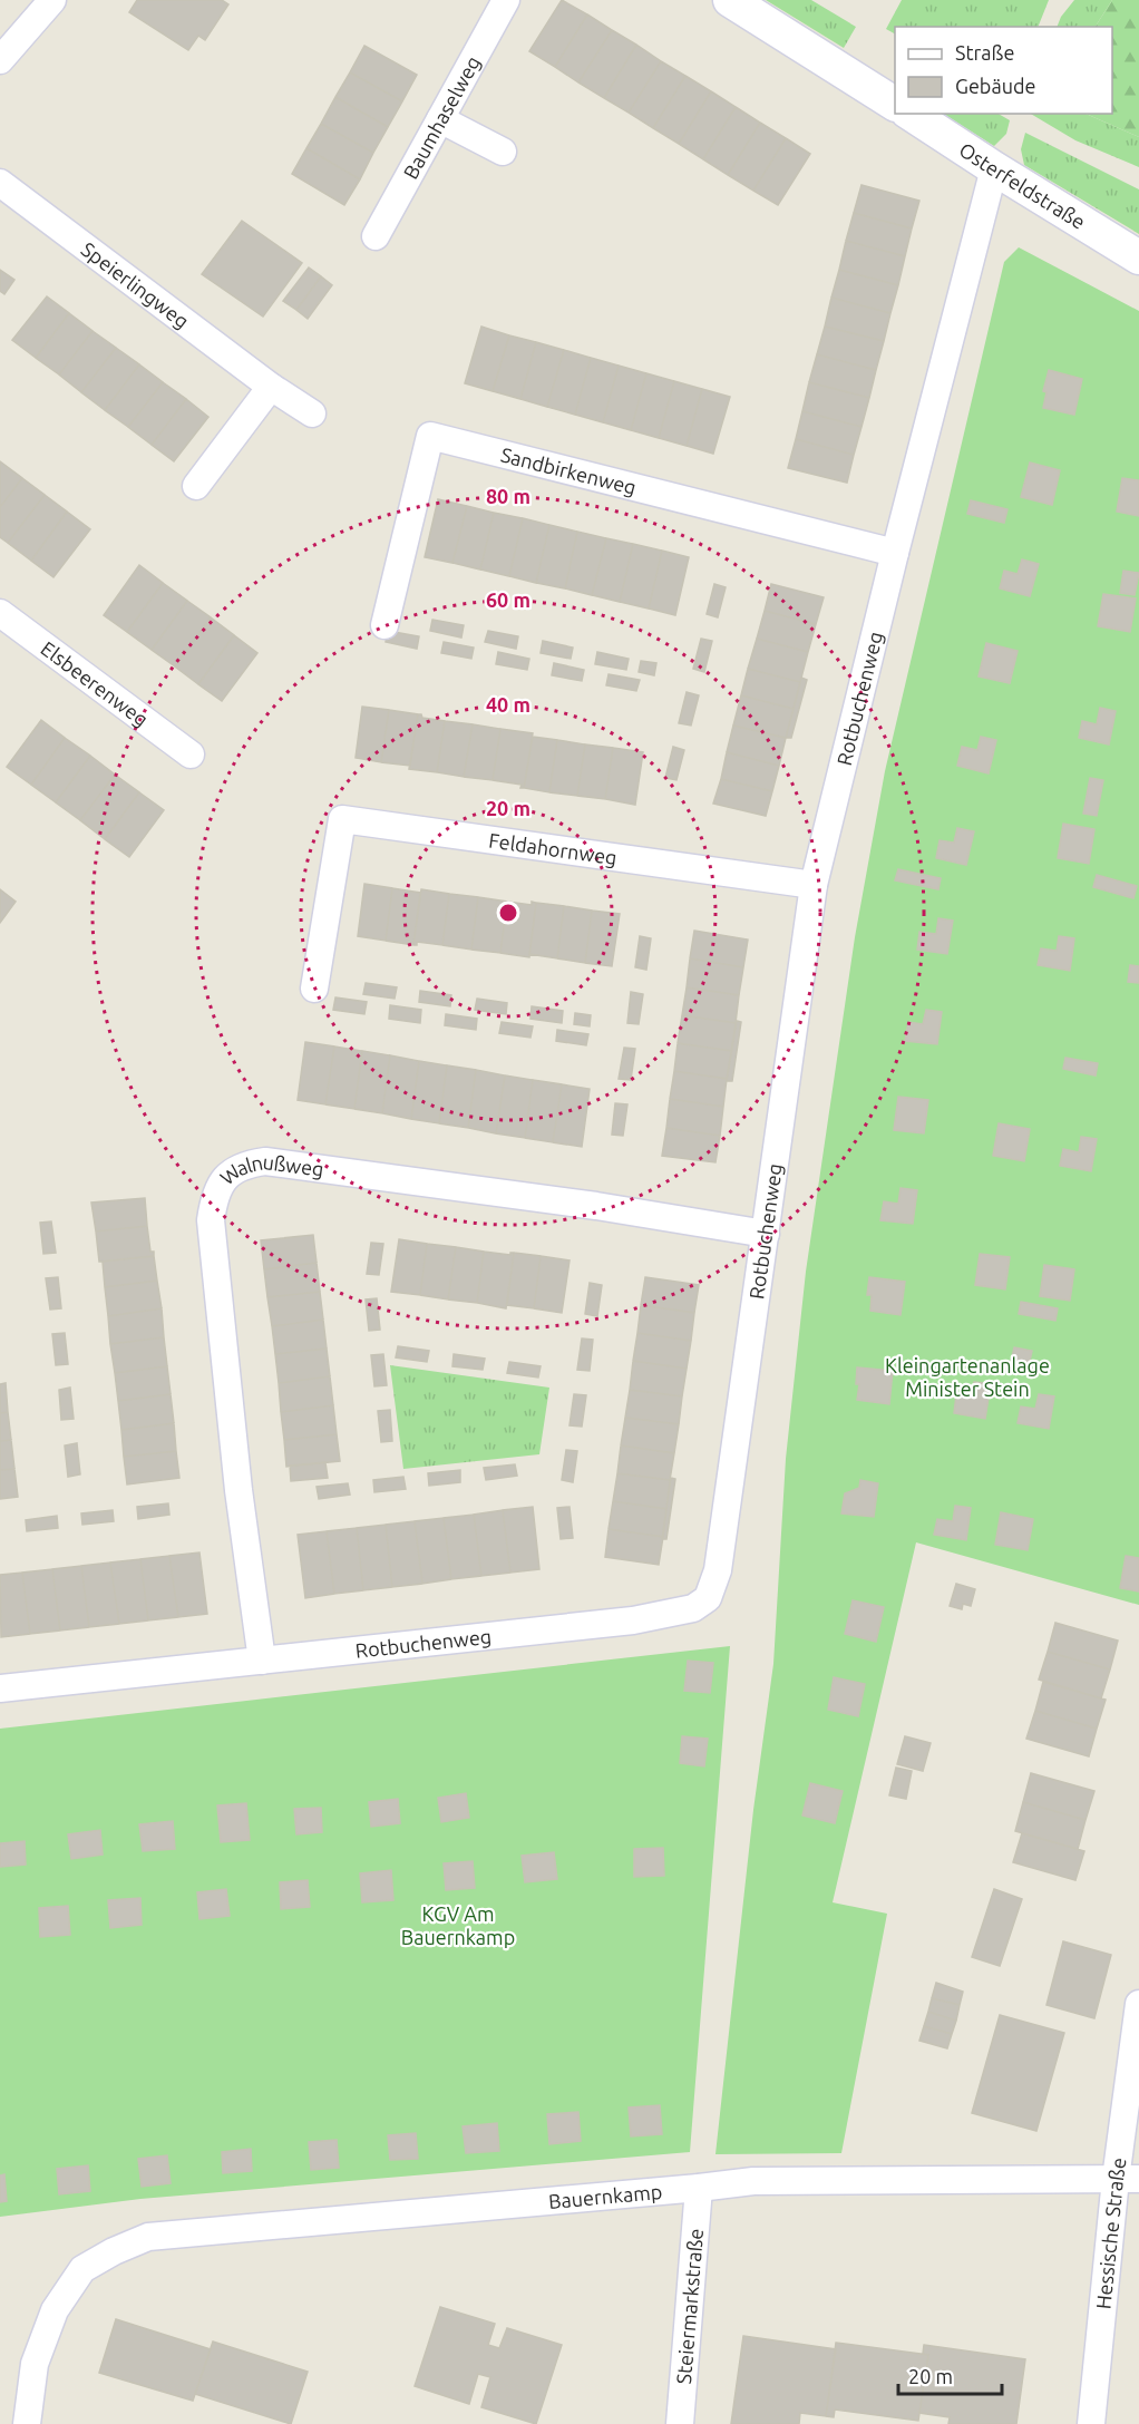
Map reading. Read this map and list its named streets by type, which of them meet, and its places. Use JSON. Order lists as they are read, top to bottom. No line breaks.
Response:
{"streets":{"street":["Baumhaselweg","Osterfeldstraße","Speierlingweg","Sandbirkenweg","Elsbeerenweg","Rotbuchenweg","Feldahornweg","Walnußweg","Bauernkamp","Hessische Straße","Steiermarkstraße"]},"crossings":[["Osterfeldstraße","Rotbuchenweg"],["Sandbirkenweg","Rotbuchenweg"],["Rotbuchenweg","Feldahornweg"],["Rotbuchenweg","Walnußweg"],["Bauernkamp","Hessische Straße"],["Bauernkamp","Steiermarkstraße"]],"parks":["Kleingartenanlage Minister Stein","KGV Am Bauernkamp"],"legend":["Straße","Gebäude"],"scale_bar":"20 m","rings":["80 m","60 m","40 m","20 m"]}
